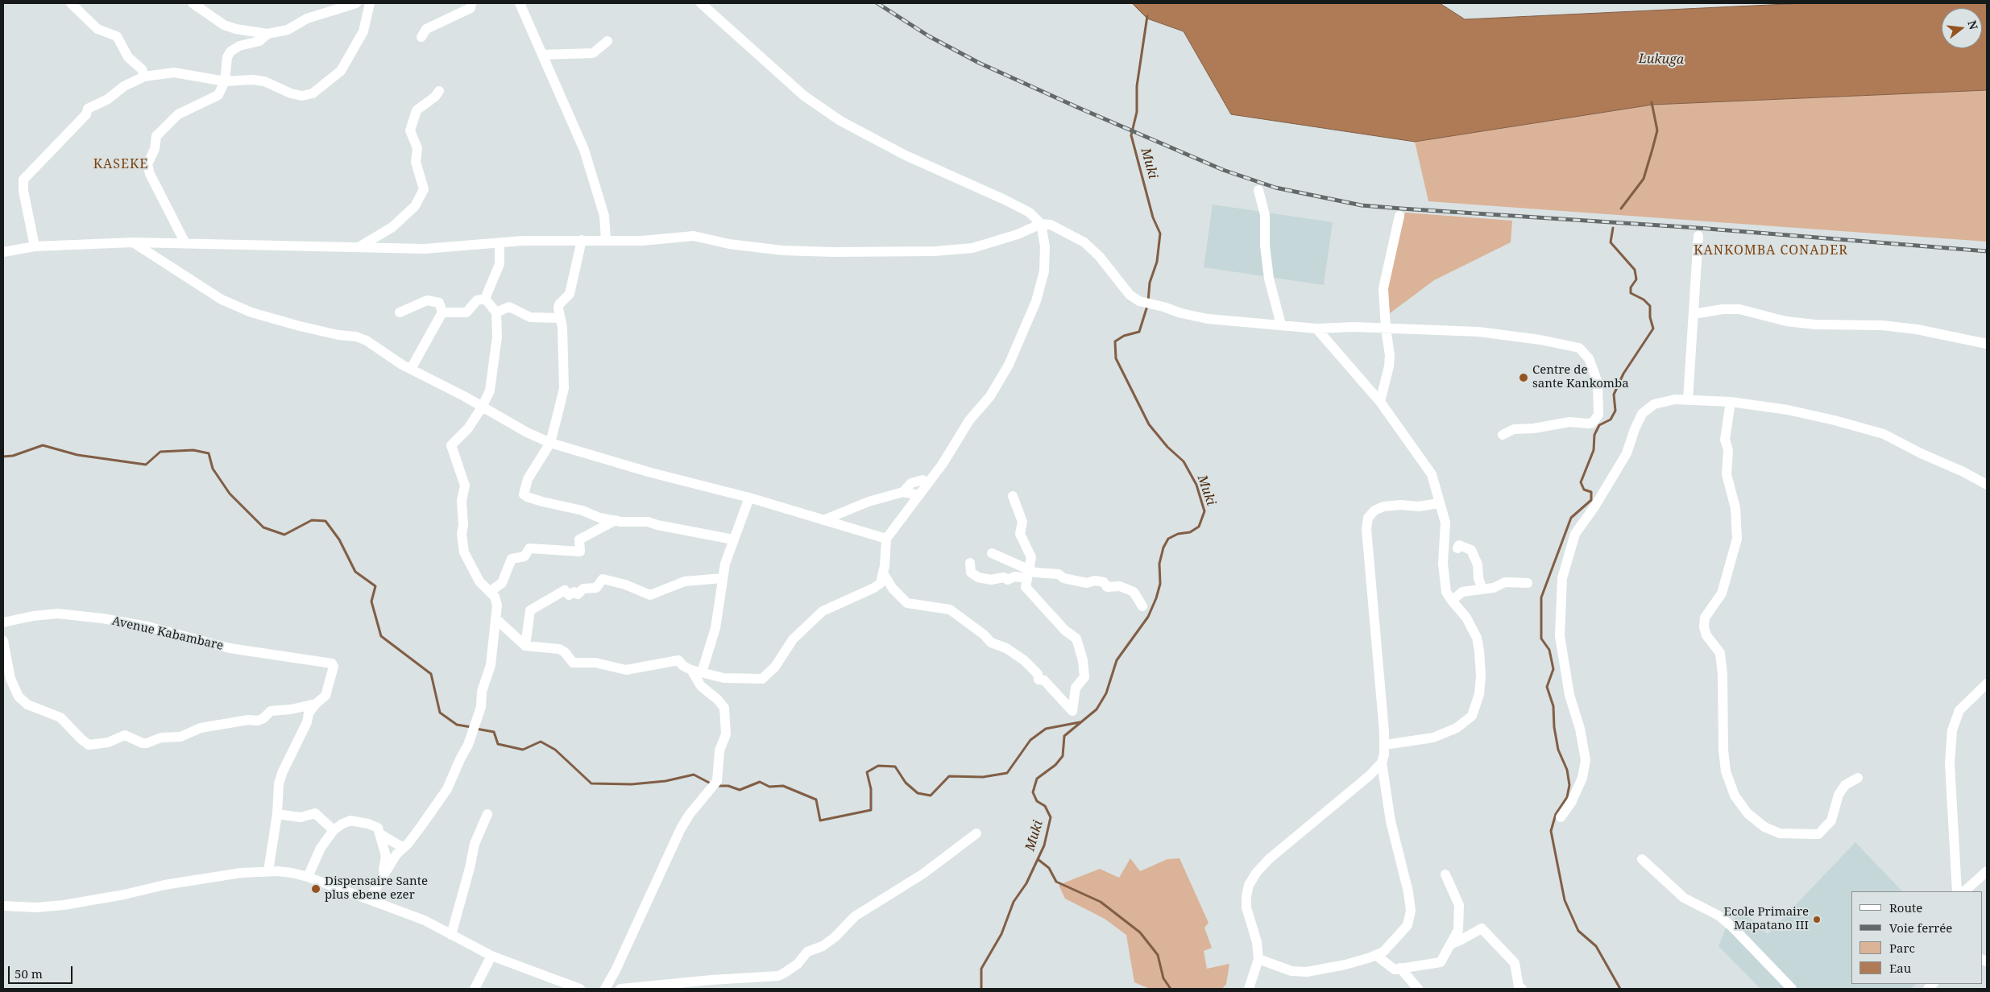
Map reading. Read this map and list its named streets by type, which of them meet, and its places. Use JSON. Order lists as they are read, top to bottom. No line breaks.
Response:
{"streets":{"street":["Avenue Kabambare"]},"districts":["KASEKE","KANKOMBA CONADER"],"water":["Lukuga","Muki"],"places":["Centre de sante Kankomba","Dispensaire Sante plus ebene ezer","Ecole Primaire Mapatano III"],"legend":["Route","Voie ferrée","Parc","Eau"],"scale_bar":"50 m","north":"right"}
